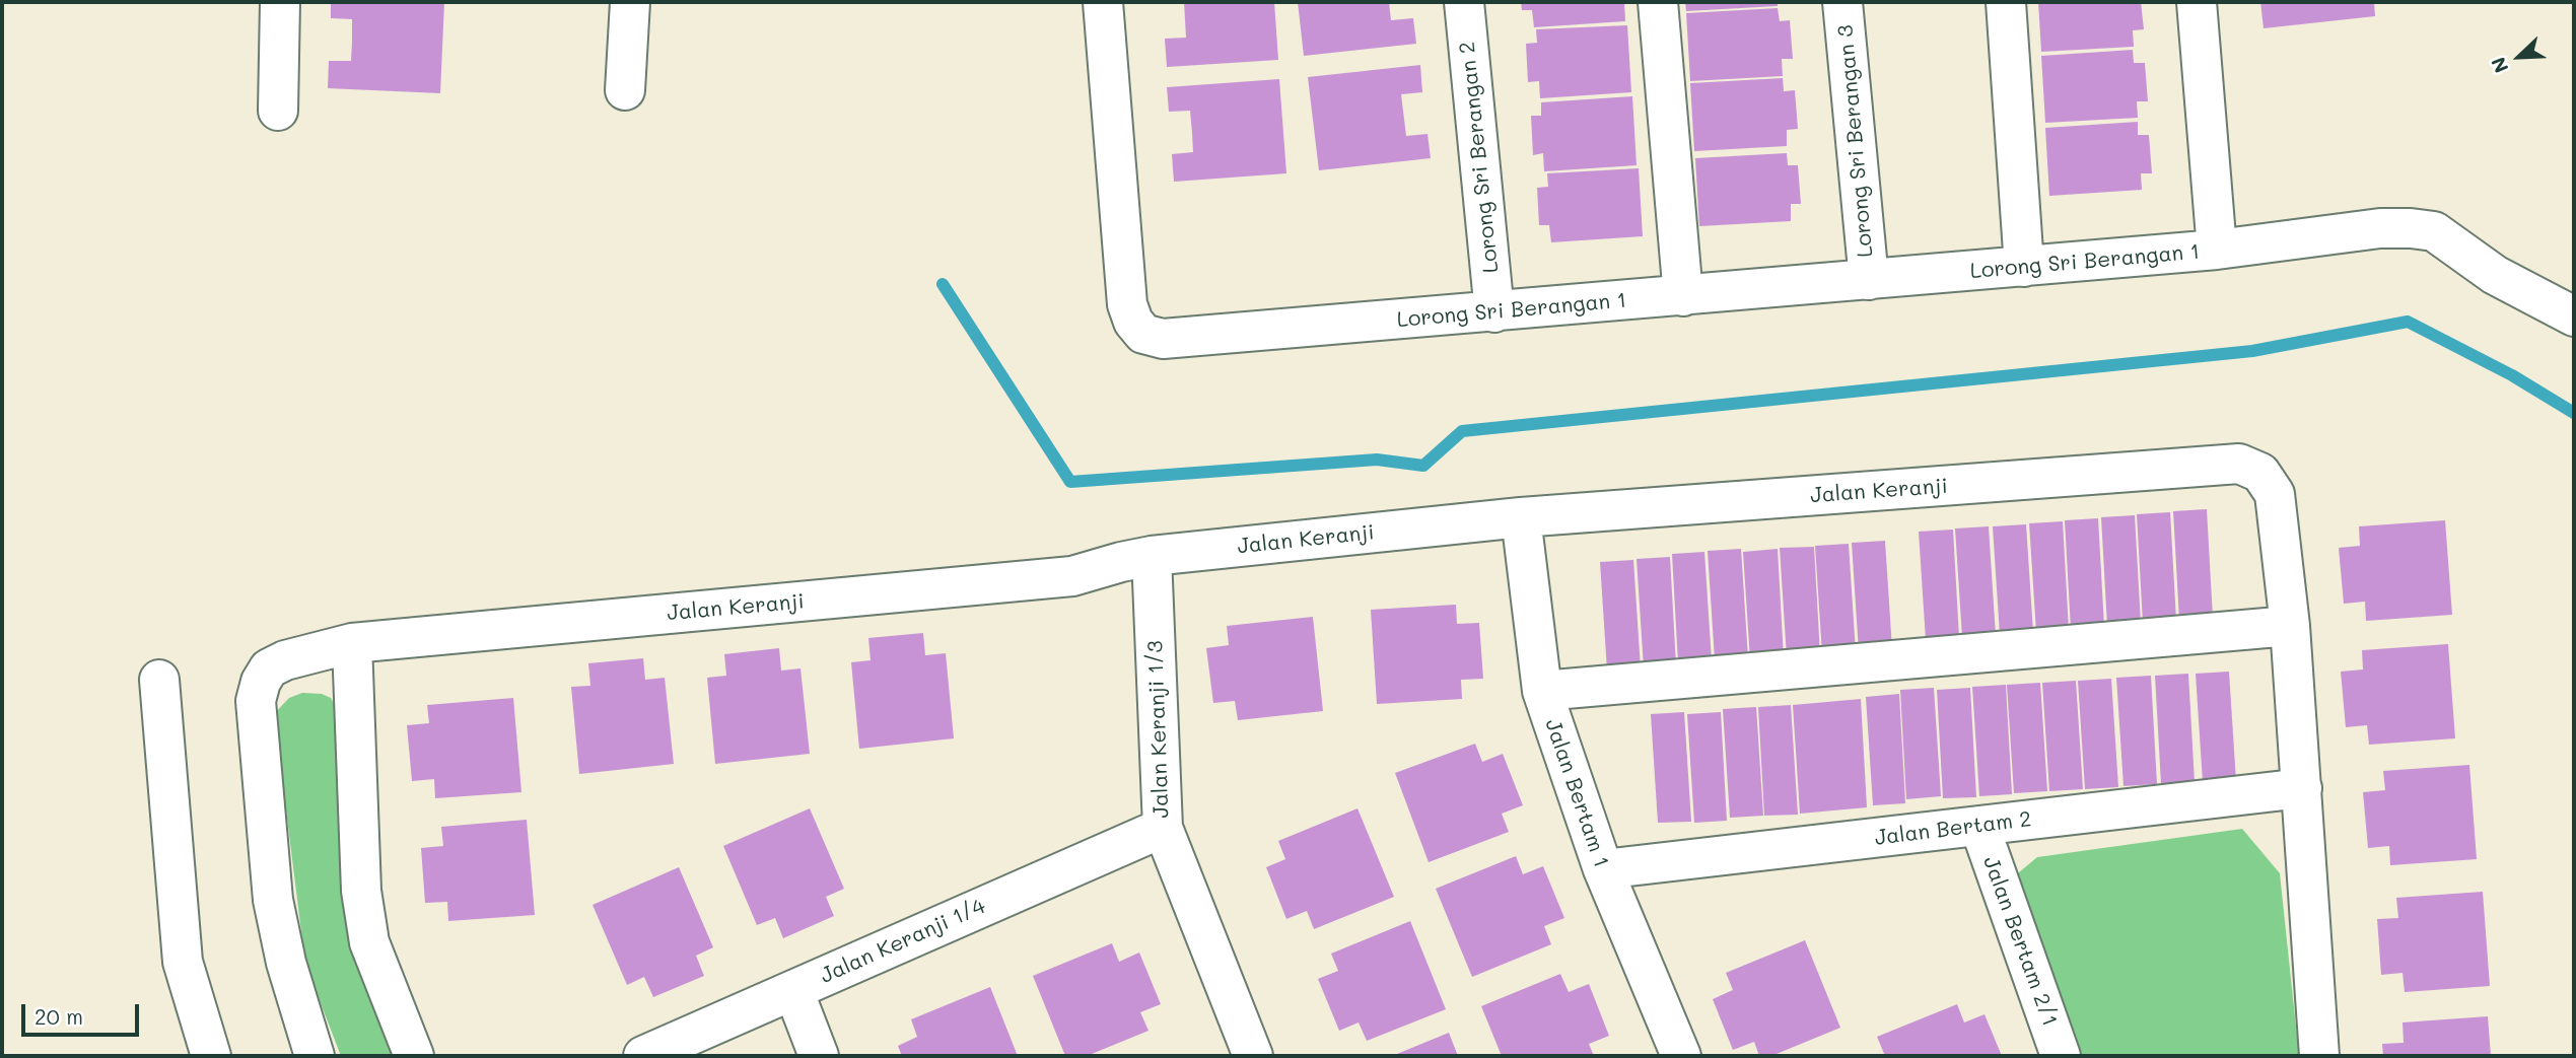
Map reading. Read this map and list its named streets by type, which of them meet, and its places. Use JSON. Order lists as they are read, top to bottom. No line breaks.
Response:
{"streets":{"street":["Lorong Sri Berangan 3","Lorong Sri Berangan 2","Lorong Sri Berangan 1","Jalan Keranji","Jalan Keranji 1/3","Jalan Bertam 1","Jalan Bertam 2","Jalan Keranji 1/4","Jalan Bertam 2/1"]},"crossings":[["Lorong Sri Berangan 3","Lorong Sri Berangan 1"],["Lorong Sri Berangan 2","Lorong Sri Berangan 1"],["Jalan Keranji","Jalan Keranji 1/3"],["Jalan Keranji","Jalan Bertam 1"],["Jalan Keranji 1/3","Jalan Keranji 1/4"],["Jalan Bertam 1","Jalan Bertam 2"],["Jalan Bertam 2","Jalan Bertam 2/1"]],"scale_bar":"20 m","north":"bottom left"}
